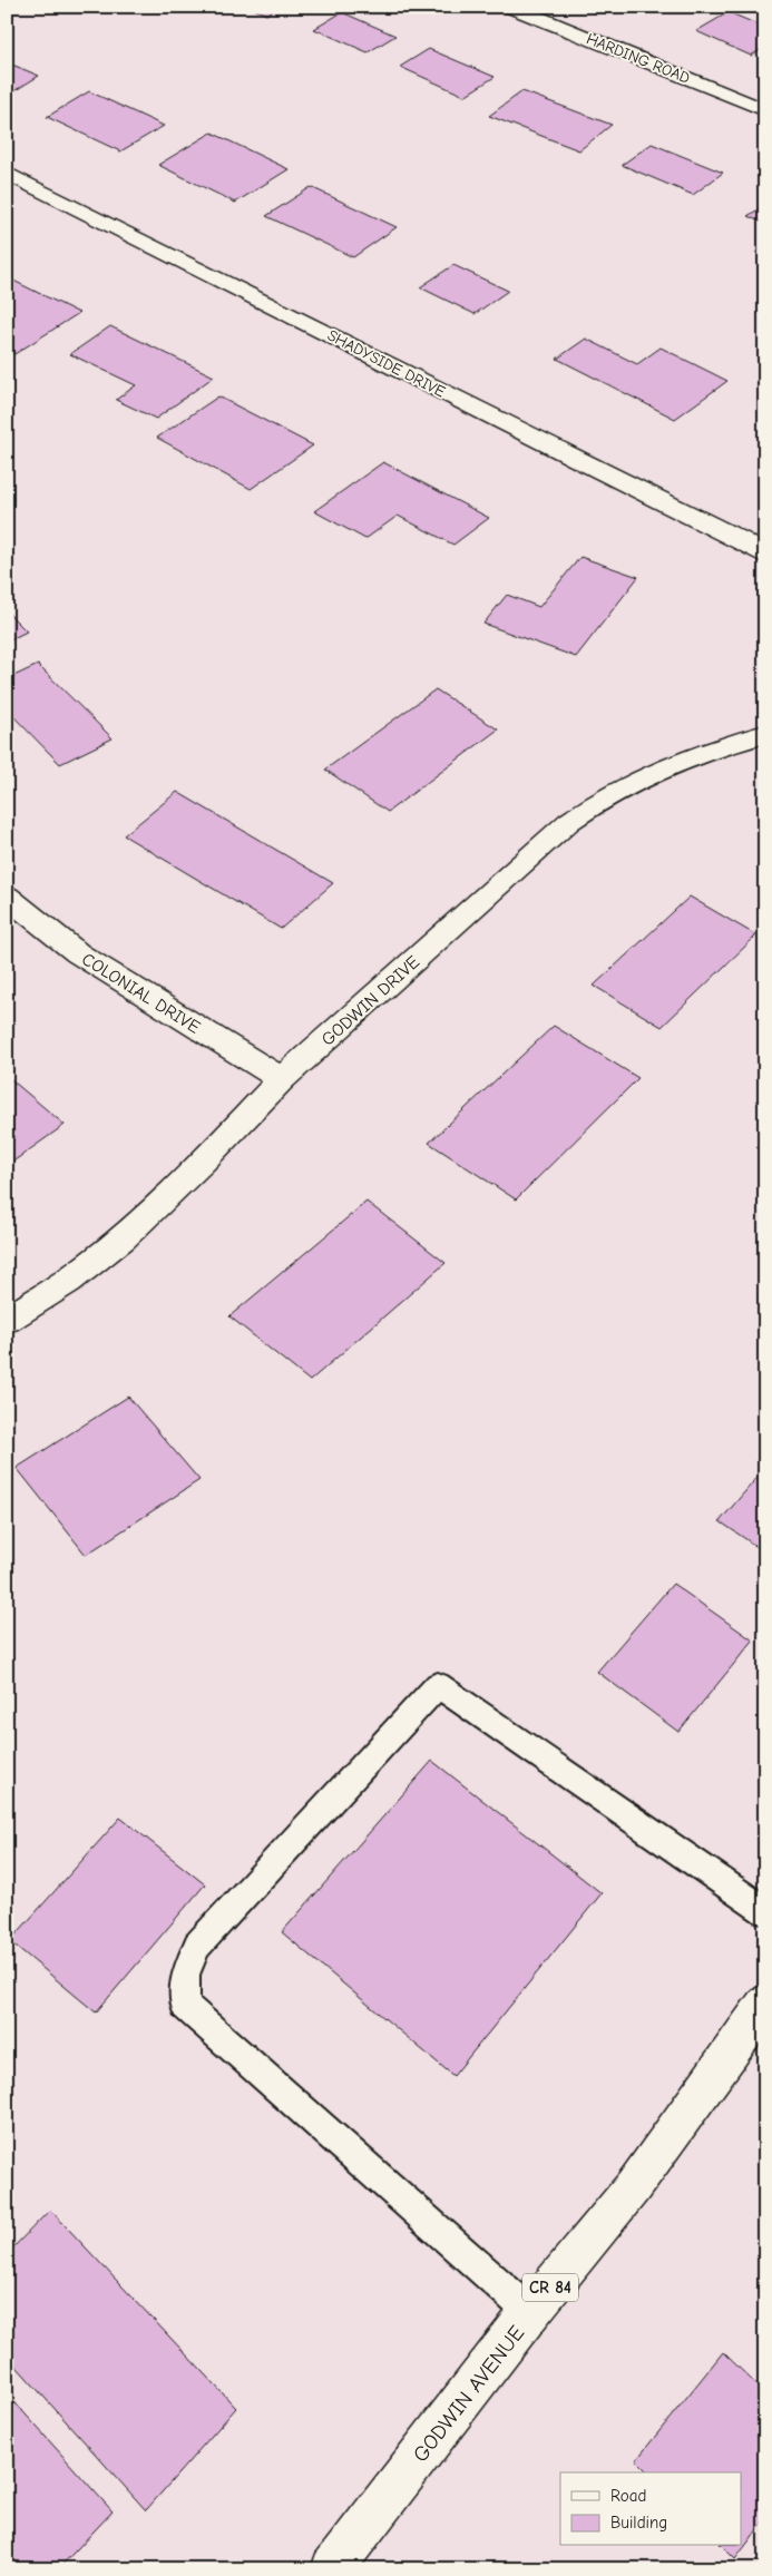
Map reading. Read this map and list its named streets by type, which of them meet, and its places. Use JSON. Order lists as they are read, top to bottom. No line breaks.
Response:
{"streets":{"street":["HARDING ROAD","SHADYSIDE DRIVE","COLONIAL DRIVE","GODWIN DRIVE","CR 84","GODWIN AVENUE"]},"crossings":[["COLONIAL DRIVE","GODWIN DRIVE"]],"legend":["Road","Building"]}
